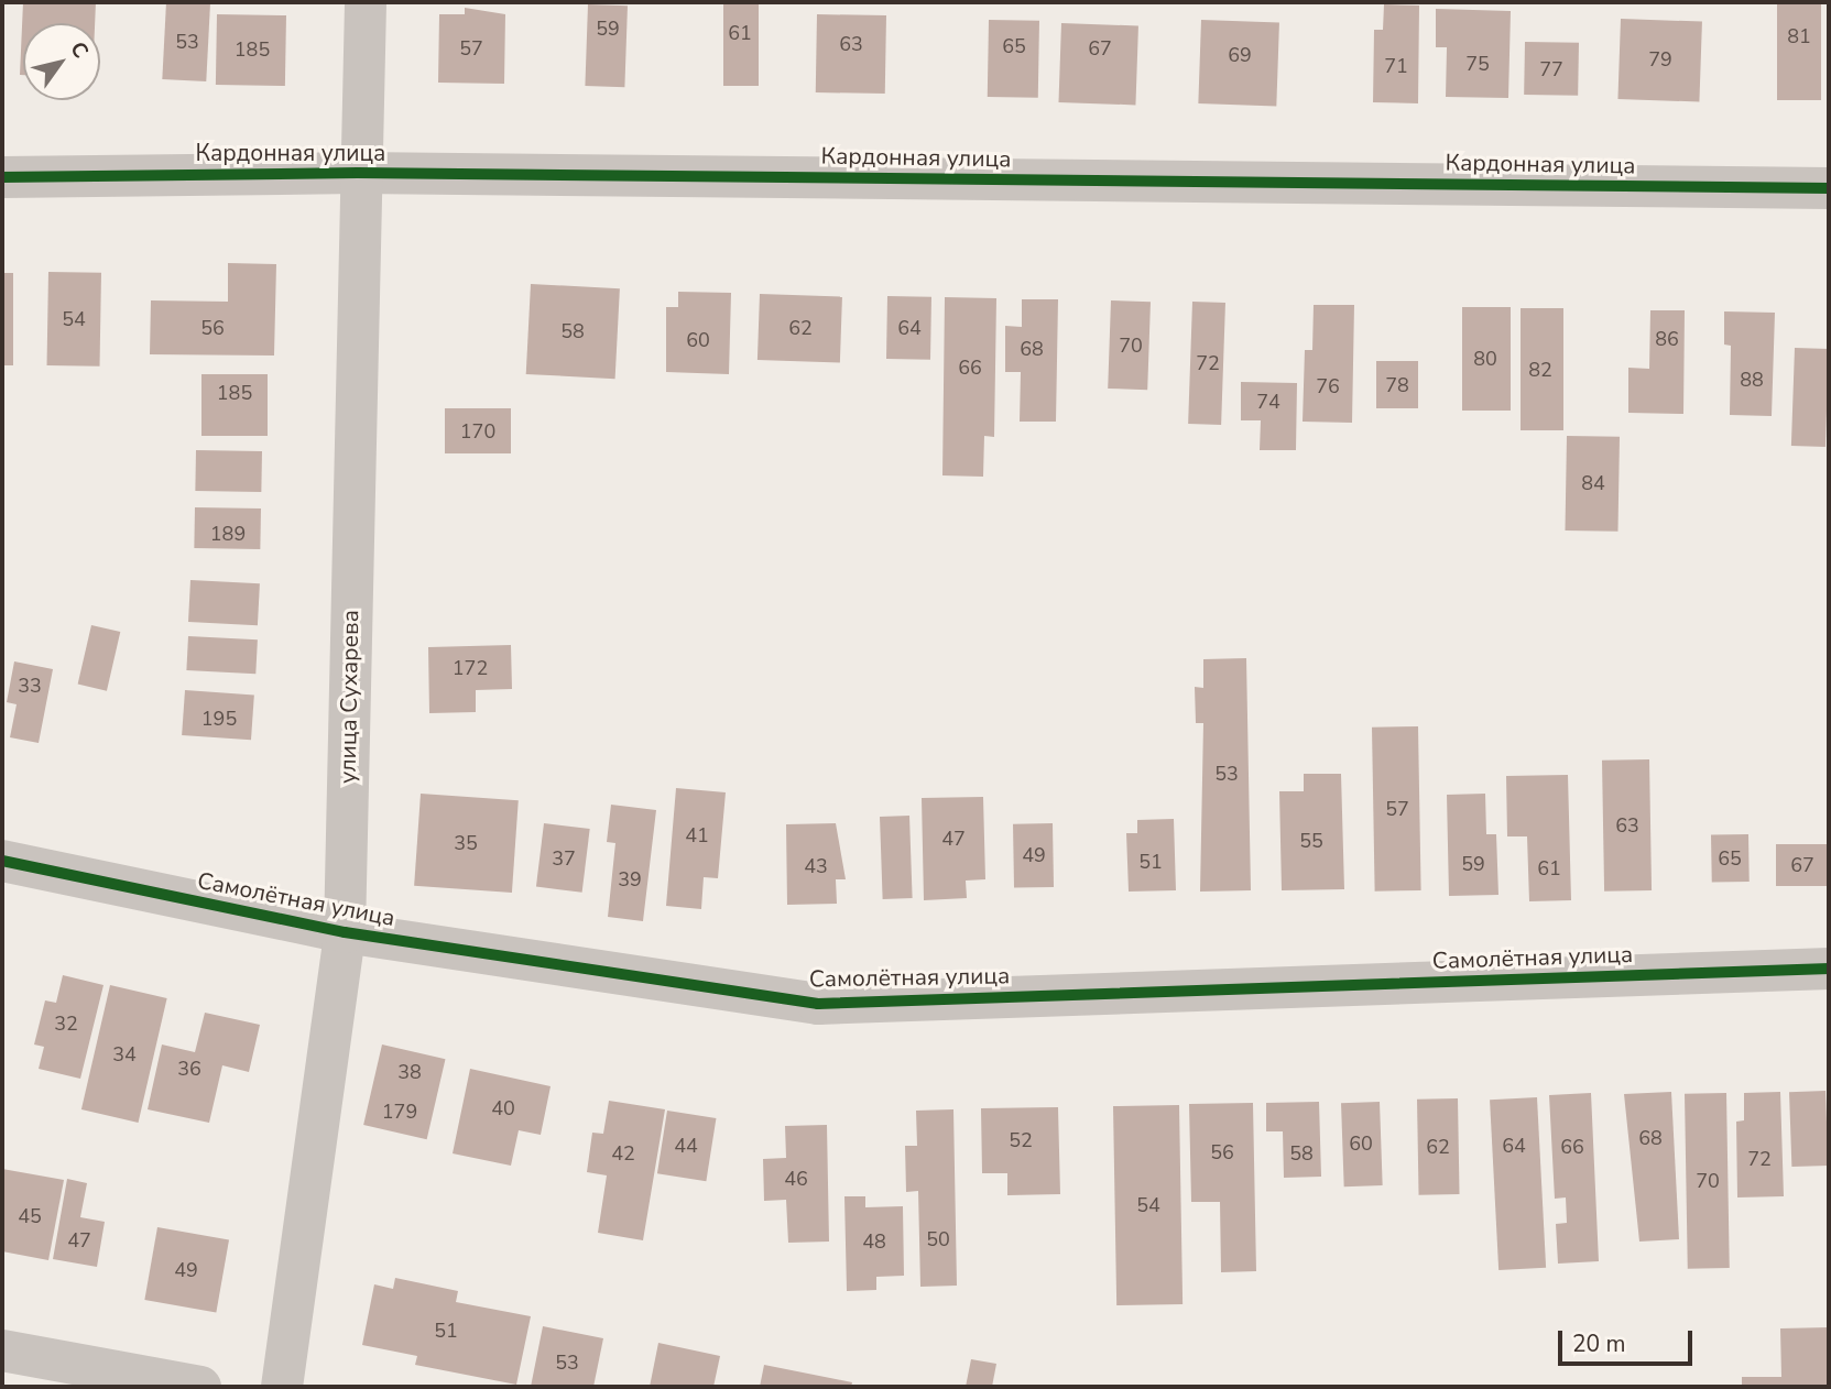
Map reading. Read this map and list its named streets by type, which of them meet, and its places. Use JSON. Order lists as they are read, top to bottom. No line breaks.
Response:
{"streets":{"street":["Кардонная улица","улица Сухарева","Самолётная улица"]},"crossings":[["Кардонная улица","улица Сухарева"],["улица Сухарева","Самолётная улица"]],"house_numbers":["59","61","81","53","63","65","57","67","185","69","79","75","71","77","54","56","62","64","58","86","60","70","68","80","72","66","82","88","78","76","185","74","170","84","189","172","33","195","53","57","63","41","47","55","35","49","37","65","51","59","67","43","61","39","32","34","36","38","40","179","68","52","60","44","64","62","66","56","42","58","72","46","70","54","45","50","47","48","49","51","53"],"scale_bar":"20 m","north":"top right"}
